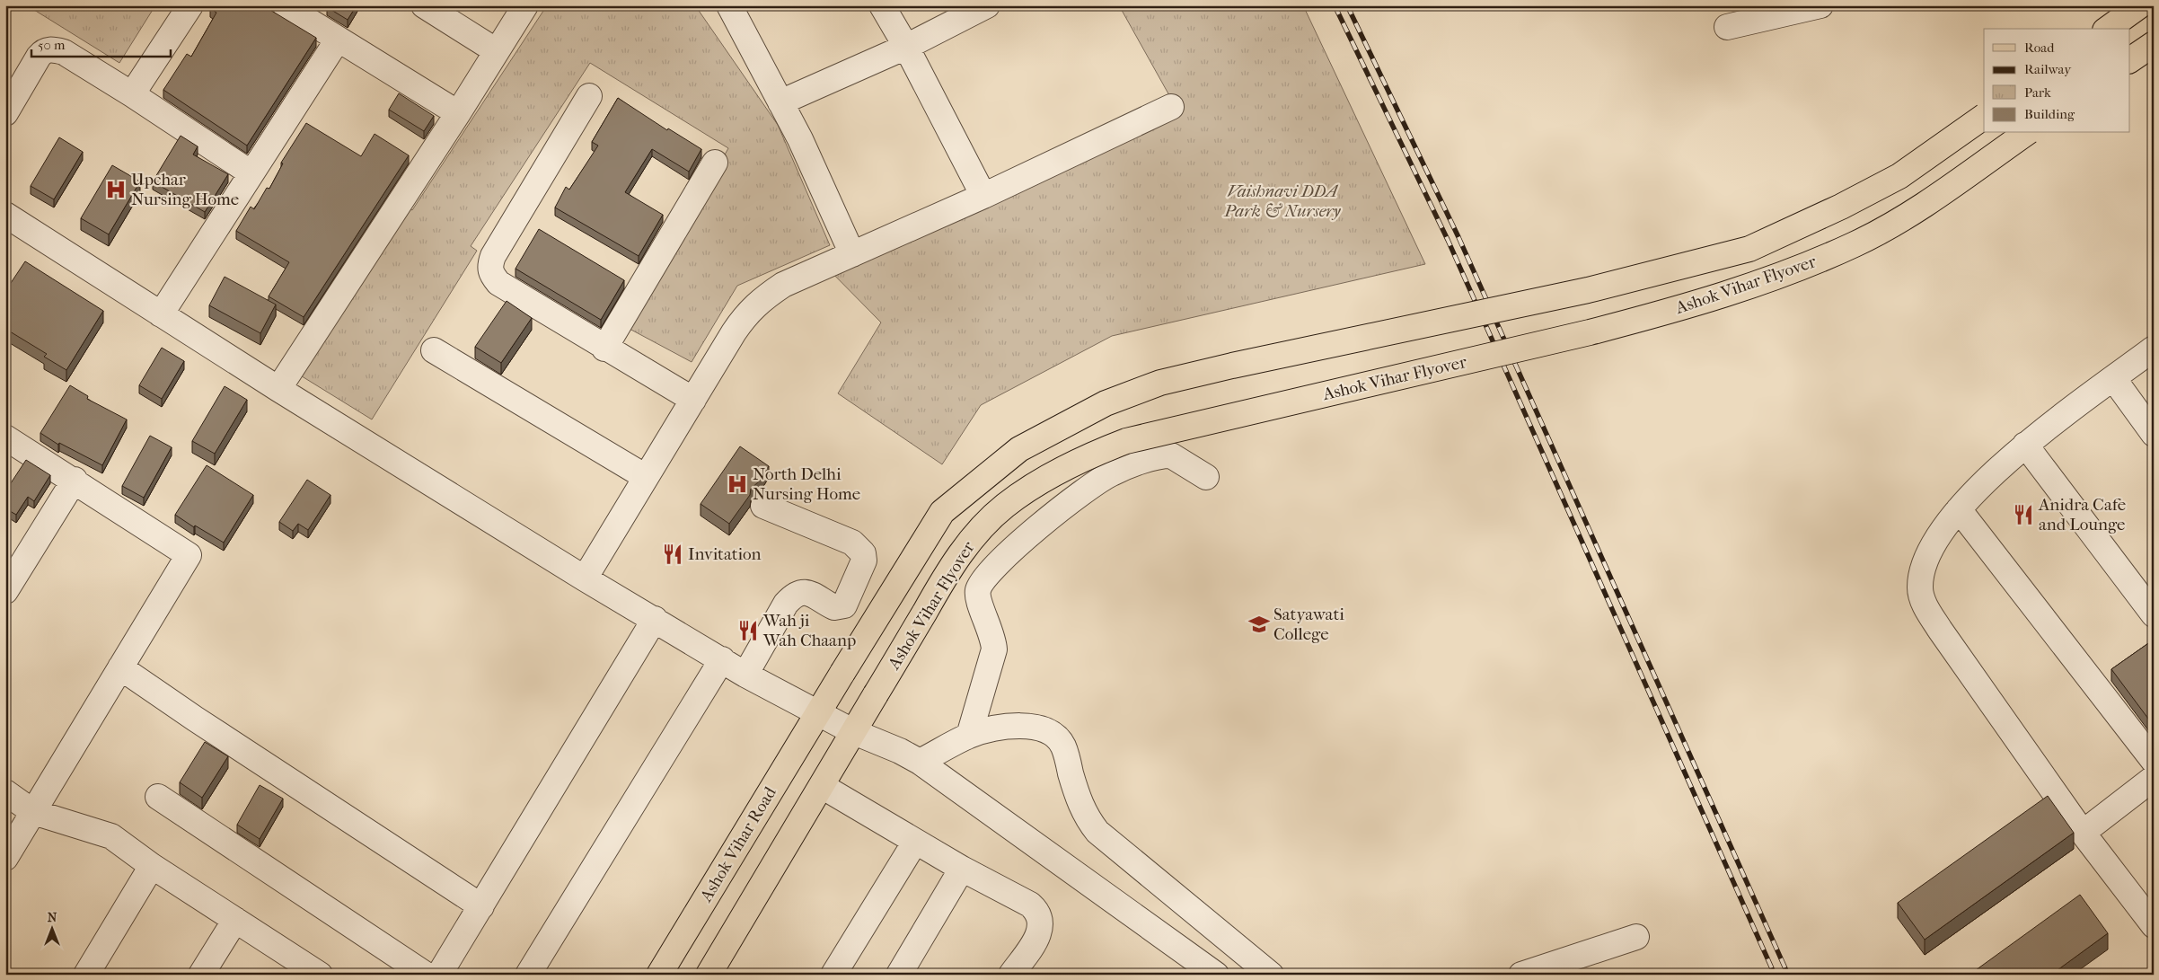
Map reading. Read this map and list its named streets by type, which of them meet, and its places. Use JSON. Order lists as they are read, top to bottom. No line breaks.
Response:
{"streets":{"main road":["Ashok Vihar Flyover","Ashok Vihar Road"]},"crossings":[["Ashok Vihar Flyover","Ashok Vihar Road"]],"parks":["Vaishnavi DDA Park & Nursery"],"places":{"hospital":["Upchar Nursing Home","North Delhi Nursing Home"],"restaurant":["Anidra Cafe and Lounge","Invitation","Wah ji Wah Chaanp"],"school or university":["Satyawati College"]},"legend":["Road","Railway","Park","Building"],"scale_bar":"50 m","north":"top"}
